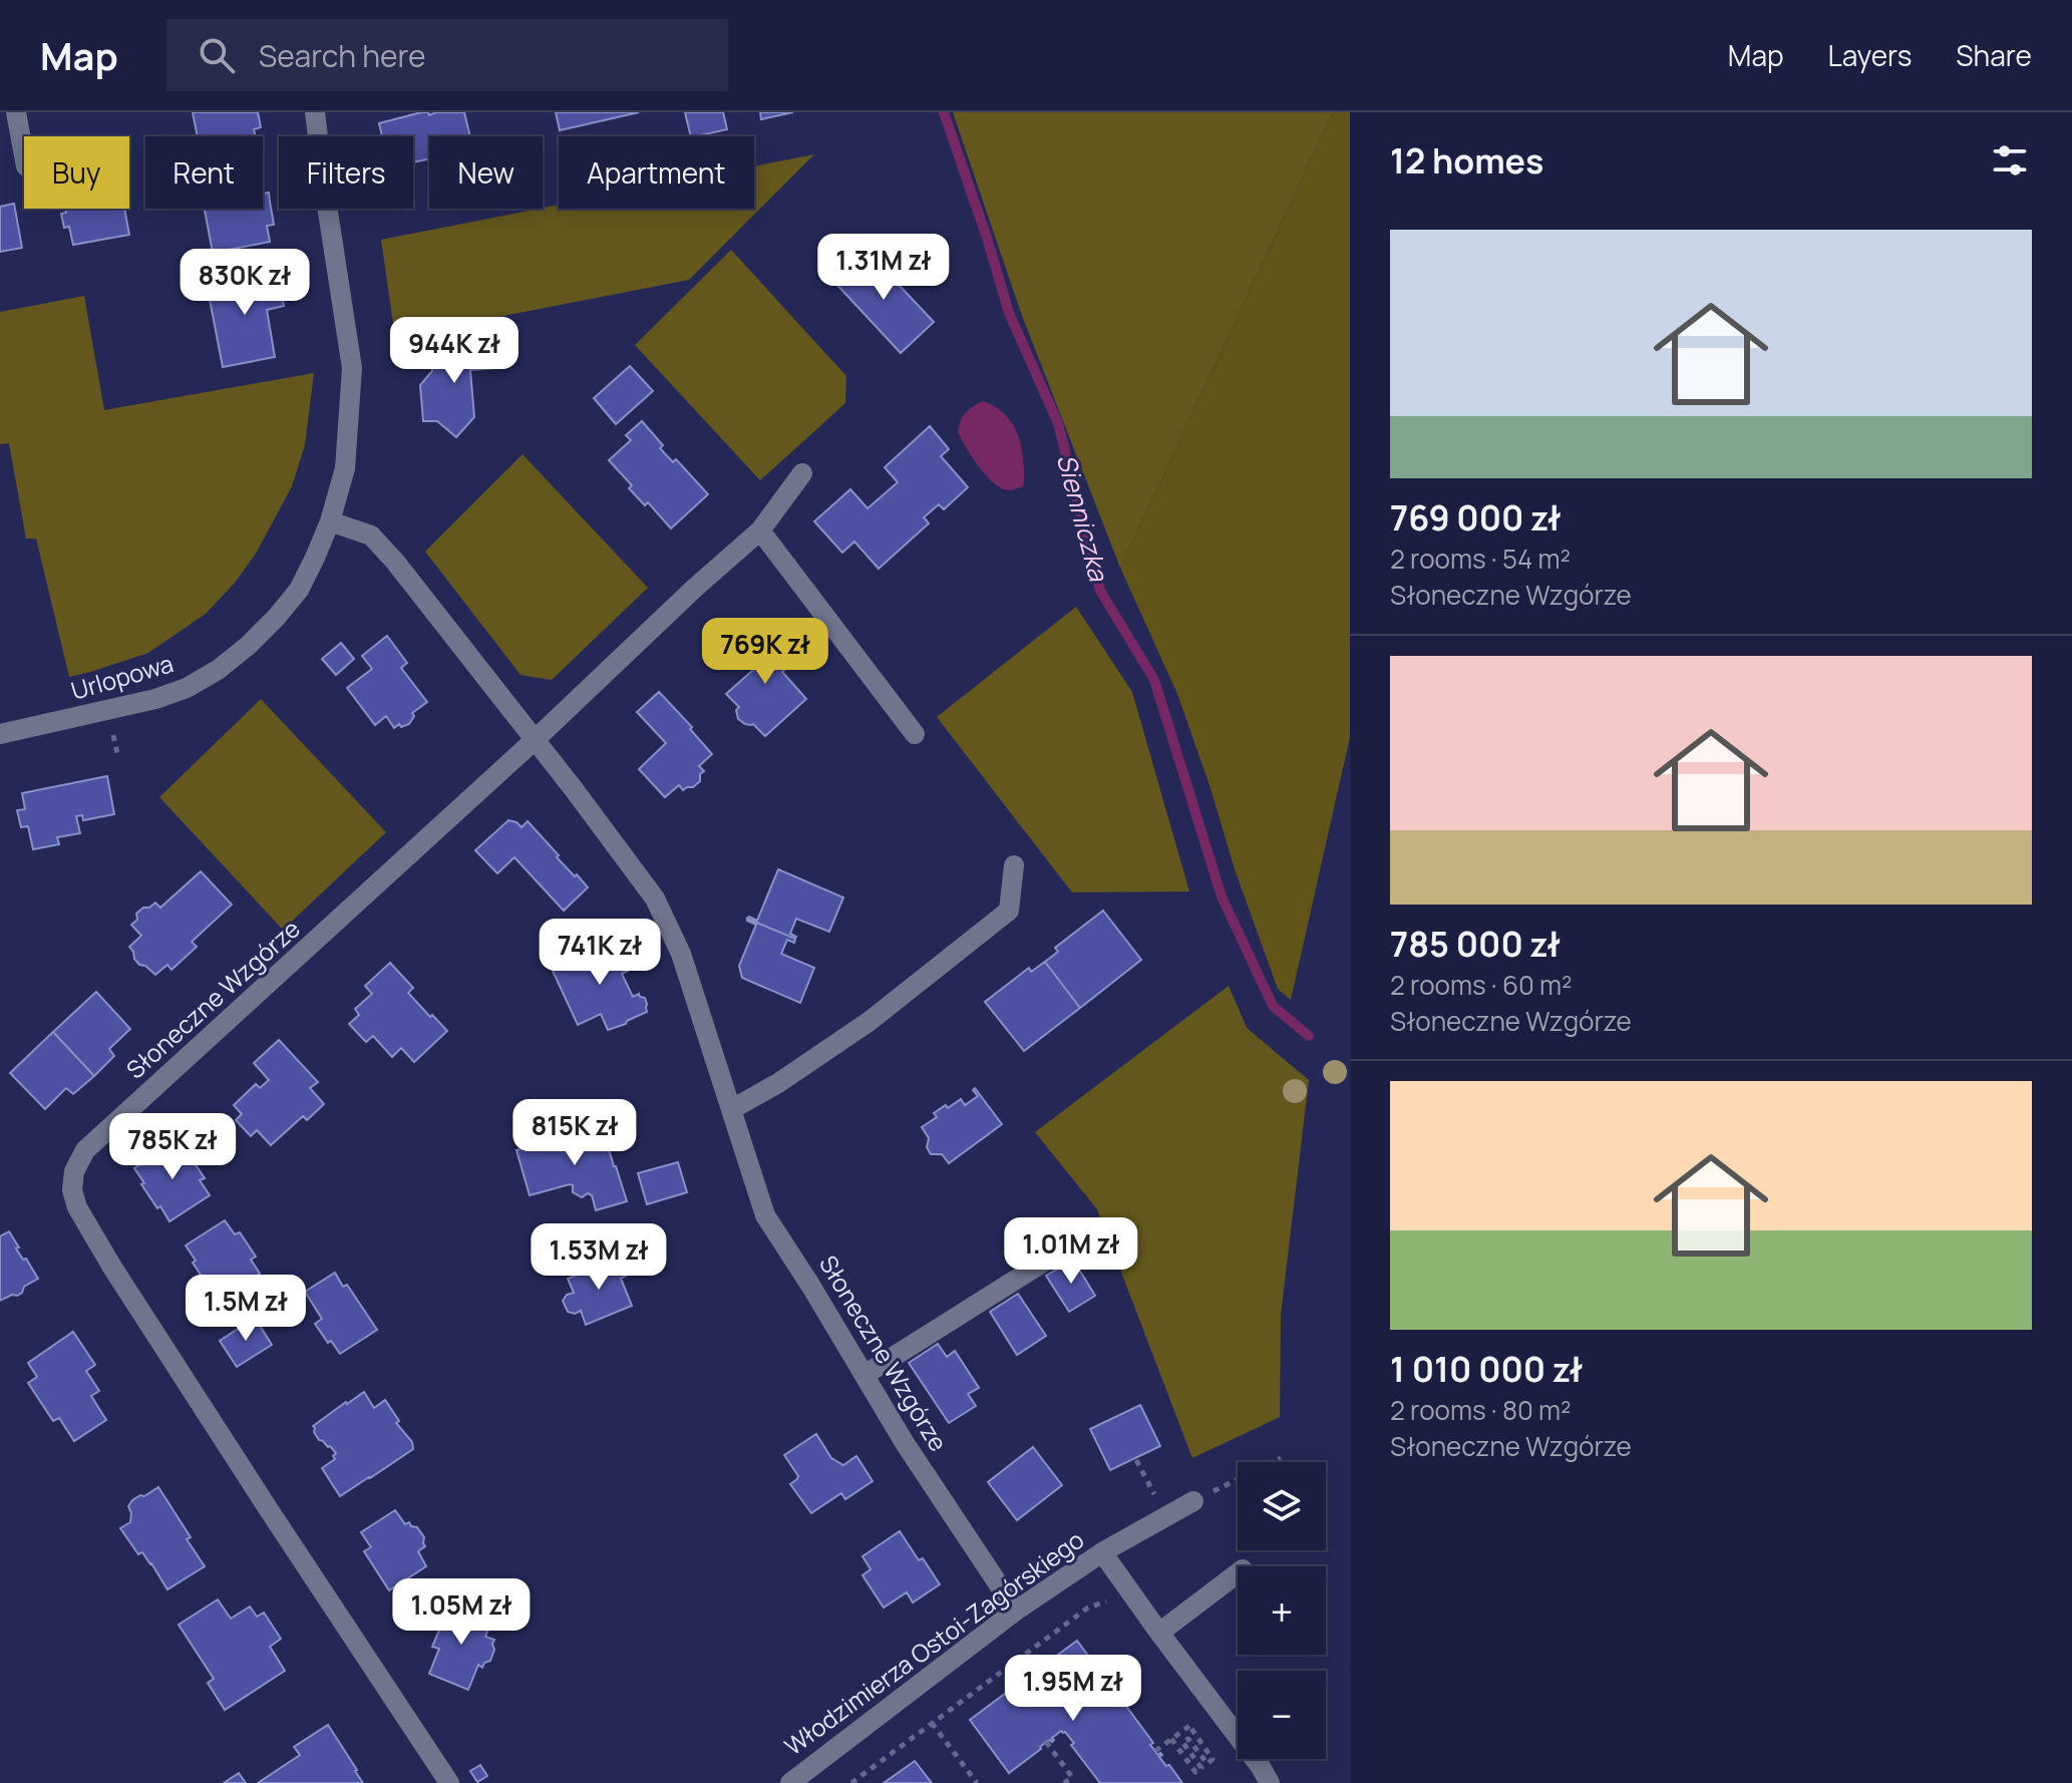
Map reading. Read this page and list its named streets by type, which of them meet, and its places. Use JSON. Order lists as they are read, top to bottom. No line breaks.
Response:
{"streets":{"street":["Urlopowa","Słoneczne Wzgórze","Włodzimierza Ostoi-Zagórskiego"]},"crossings":[["Urlopowa","Słoneczne Wzgórze"],["Słoneczne Wzgórze","Włodzimierza Ostoi-Zagórskiego"]],"water":["Sienniczka"],"page":{"header":"Map","search":"Search here","nav":["Map","Layers","Share"],"heading":"12 homes","chip":["Buy","Rent","Filters","New","Apartment"],"list":[{"name":"769 000 zł","note":"2 rooms · 54 m² · Słoneczne Wzgórze"},{"name":"785 000 zł","note":"2 rooms · 60 m² · Słoneczne Wzgórze"},{"name":"1 010 000 zł","note":"2 rooms · 80 m² · Słoneczne Wzgórze"}],"price":["1.31M zł","830K zł","944K zł","769K zł","741K zł","815K zł","785K zł","1.01M zł","1.53M zł","1.5M zł","1.05M zł","1.95M zł"],"map_buttons":["+","−"]}}
